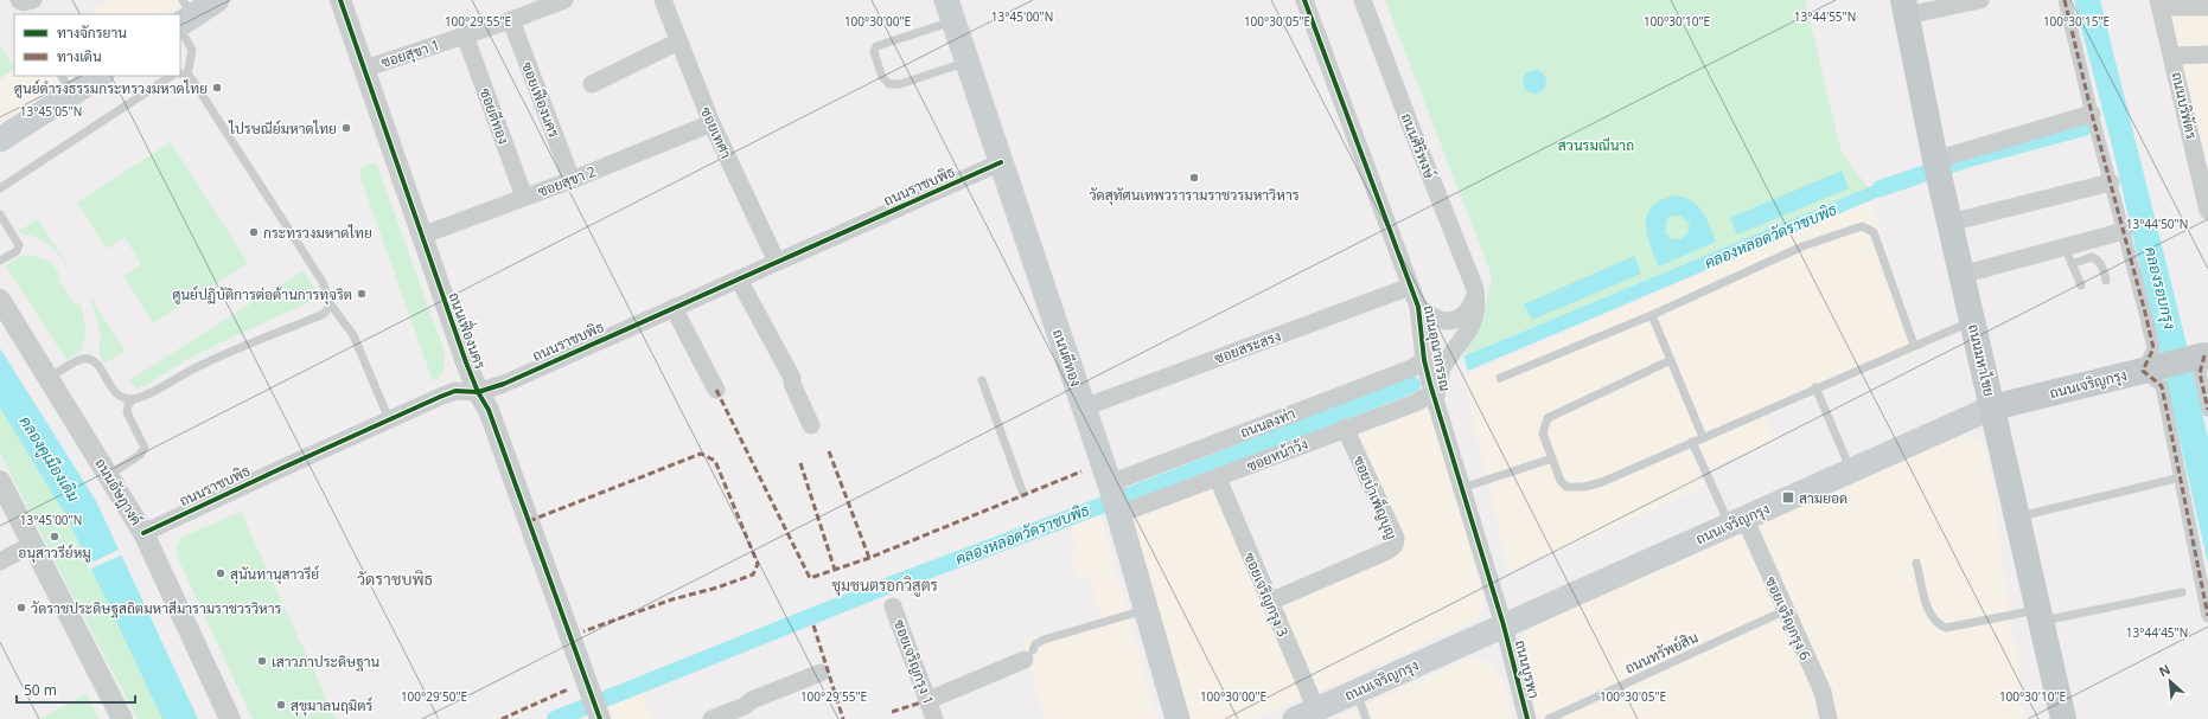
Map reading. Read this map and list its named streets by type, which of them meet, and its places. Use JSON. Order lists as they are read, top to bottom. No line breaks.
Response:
{"streets":{"main road":["ถนนตีทอง","ถนนมหาไชย","ถนนเจริญกรุง"],"street":["ซอยสุขา 1","ซอยเฟืองนคร","ถนนบริพัตร","ซอยตีทอง","ซอยเทศา","ถนนศิริพงษ์","ซอยสุขา 2","ถนนราชบพิธ","ถนนเฟื่องนคร","ซอยสระสรง","ถนนอุณากรรณ","ถนนลงท่า","ซอยหน้าวัง","ถนนอัษฎางค์","ซอยบำเพ็ญบุญ","ซอยเจริญกรุง 3","ซอยเจริญกรุง 6","ซอยเจริญกรุง 1","ถนนบูรพา"],"lane":["ถนนทรัพย์สิน"]},"crossings":[["ซอยสุขา 1","ซอยเฟืองนคร"],["ซอยสุขา 1","ซอยตีทอง"],["ซอยสุขา 1","ถนนเฟื่องนคร"],["ซอยเฟืองนคร","ซอยสุขา 2"],["ซอยตีทอง","ซอยสุขา 2"],["ซอยเทศา","ซอยสุขา 2"],["ซอยเทศา","ถนนราชบพิธ"],["ถนนศิริพงษ์","ถนนอุณากรรณ"],["ถนนศิริพงษ์","ซอยหน้าวัง"],["ซอยสุขา 2","ถนนเฟื่องนคร"],["ถนนราชบพิธ","ถนนเฟื่องนคร"],["ถนนราชบพิธ","ถนนตีทอง"],["ถนนราชบพิธ","ถนนอัษฎางค์"],["ซอยสระสรง","ถนนอุณากรรณ"],["ซอยสระสรง","ถนนตีทอง"],["ถนนอุณากรรณ","ถนนเจริญกรุง"],["ถนนอุณากรรณ","ถนนลงท่า"],["ถนนอุณากรรณ","ซอยหน้าวัง"],["ถนนอุณากรรณ","ถนนบูรพา"],["ถนนตีทอง","ถนนลงท่า"],["ถนนตีทอง","ซอยหน้าวัง"],["ถนนมหาไชย","ถนนเจริญกรุง"],["ถนนเจริญกรุง","ซอยเจริญกรุง 3"],["ถนนเจริญกรุง","ซอยเจริญกรุง 6"],["ถนนเจริญกรุง","ถนนบูรพา"],["ถนนลงท่า","ซอยหน้าวัง"],["ซอยหน้าวัง","ซอยบำเพ็ญบุญ"],["ซอยหน้าวัง","ซอยเจริญกรุง 3"],["ซอยบำเพ็ญบุญ","ซอยเจริญกรุง 3"],["ซอยเจริญกรุง 6","ถนนทรัพย์สิน"]],"districts":["วัดราชบพิธ","ชุมชนตรอกวิสูตร"],"water":["คลองหลอดวัดราชบพิธ","คลองรอบกรุง","คลองคูเมืองเดิม"],"parks":["สวนรมณีนาถ"],"places":{"other":["ศูนย์ดำรงธรรมกระทรวงมหาดไทย","ไปรษณีย์มหาดไทย","วัดสุทัศนเทพวรารามราชวรมหาวิหาร","กระทรวงมหาดไทย","ศูนย์ปฏิบัติการต่อต้านการทุจริต","อนุสาวรีย์หมู","สุนันทานุสาวรีย์","วัดราชประดิษฐสถิตมหาสีมารามราชวรวิหาร","เสาวภาประดิษฐาน","สุขุมาลนฤมิตร์"],"transit":["สามยอด"]},"legend":["ทางจักรยาน","ทางเดิน"],"scale_bar":"50 m","north":"top left","coordinates":["13°45'00\"N","13°44'55\"N","100°29'55\"E","100°30'00\"E","100°30'05\"E","100°30'10\"E","100°30'15\"E","13°45'05\"N","13°44'50\"N","13°44'45\"N","100°29'50\"E"]}
